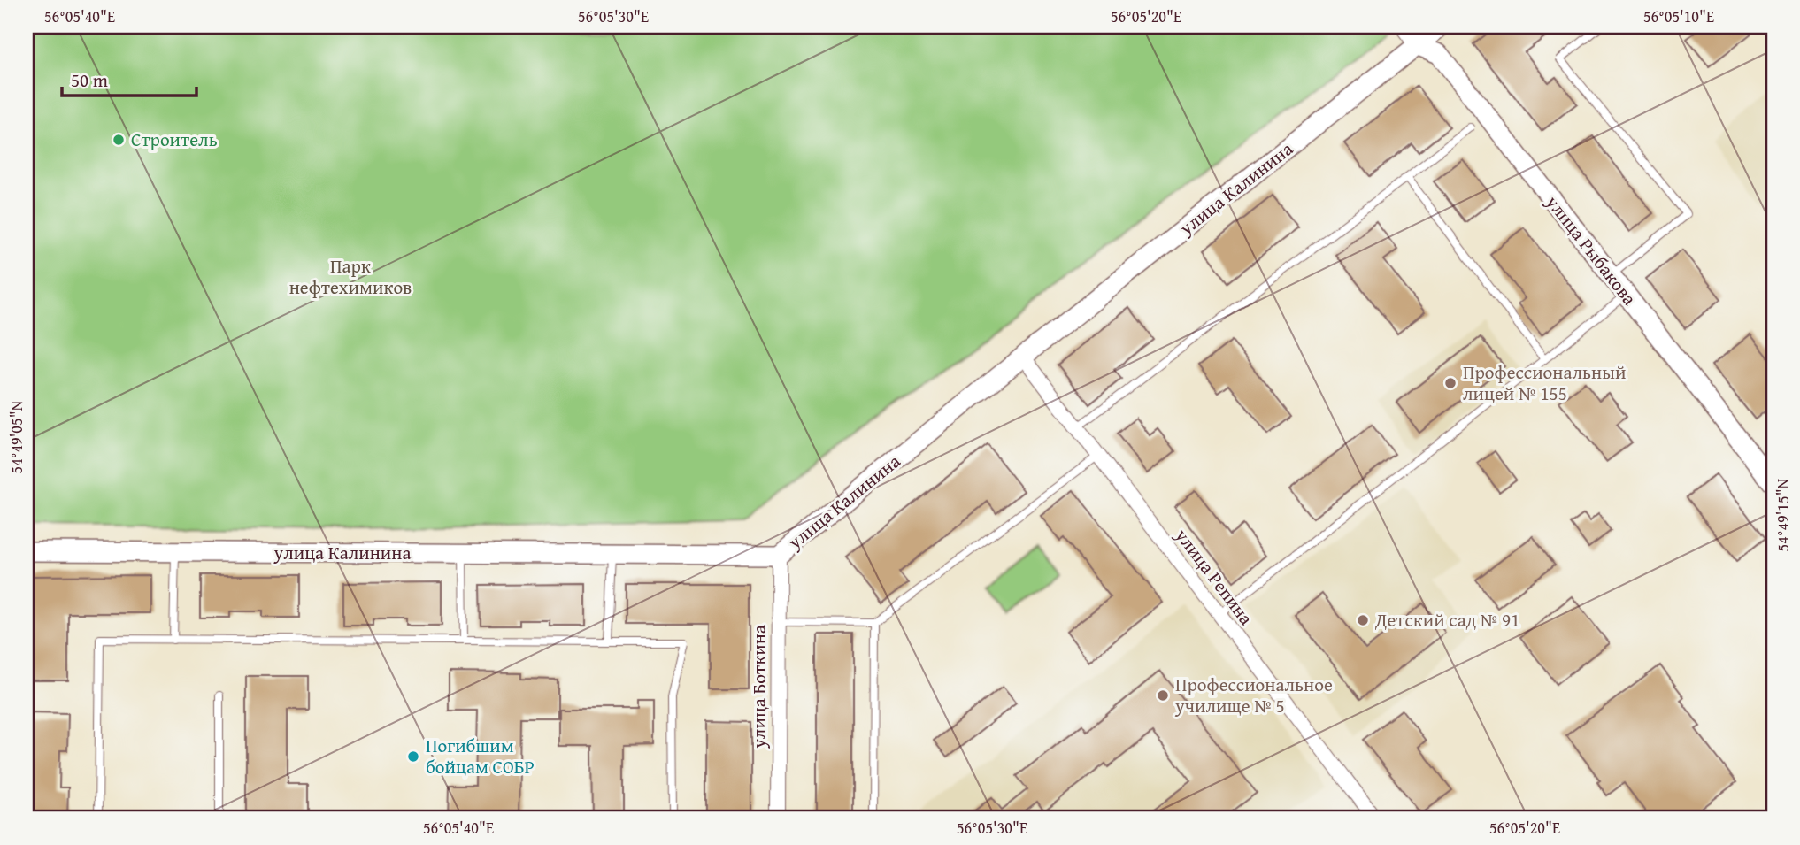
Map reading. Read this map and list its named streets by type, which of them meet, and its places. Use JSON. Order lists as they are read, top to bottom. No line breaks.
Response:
{"streets":{"street":["улица Калинина","улица Рыбакова","улица Репина","улица Боткина"]},"crossings":[["улица Калинина","улица Рыбакова"],["улица Калинина","улица Репина"],["улица Калинина","улица Боткина"]],"parks":["Парк нефтехимиков"],"places":["Строитель","Профессиональный лицей № 155","Детский сад № 91","Профессиональное училище № 5","Погибшим бойцам СОБР"],"scale_bar":"50 m","coordinates":["56°05'40\"E","56°05'30\"E","56°05'20\"E","56°05'10\"E","54°49'05\"N","54°49'15\"N"]}
